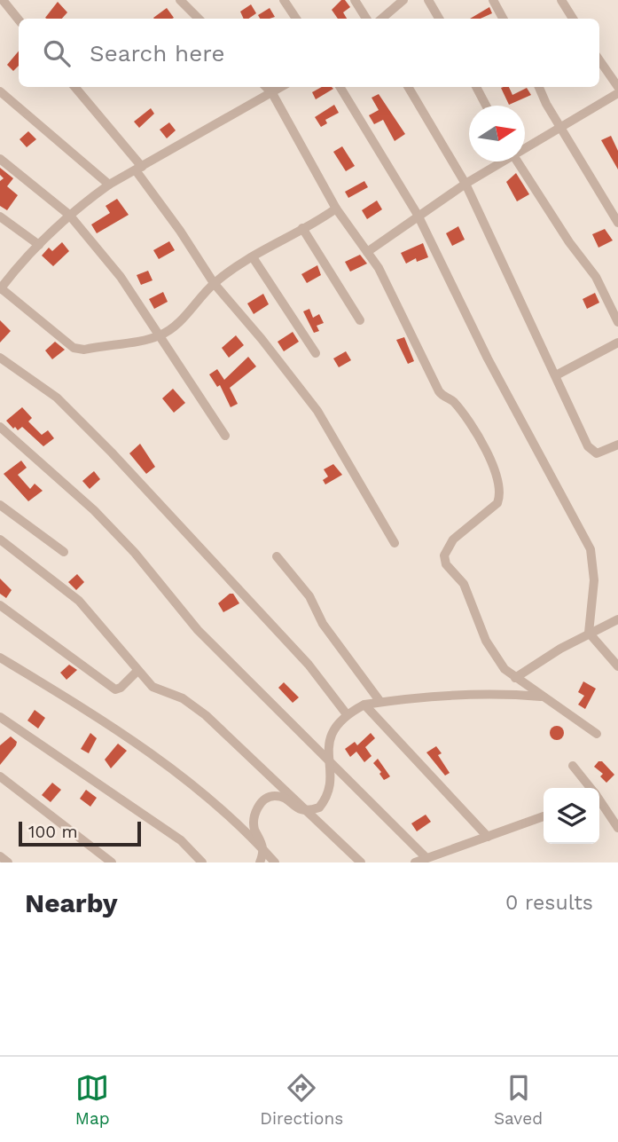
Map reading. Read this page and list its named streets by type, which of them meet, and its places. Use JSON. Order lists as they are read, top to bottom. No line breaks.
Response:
{"scale_bar":"100 m","north":"right","page":{"search":"Search here","scale":"100 m","heading":["Nearby","0 results"],"nav":["Map","Directions","Saved"]}}
